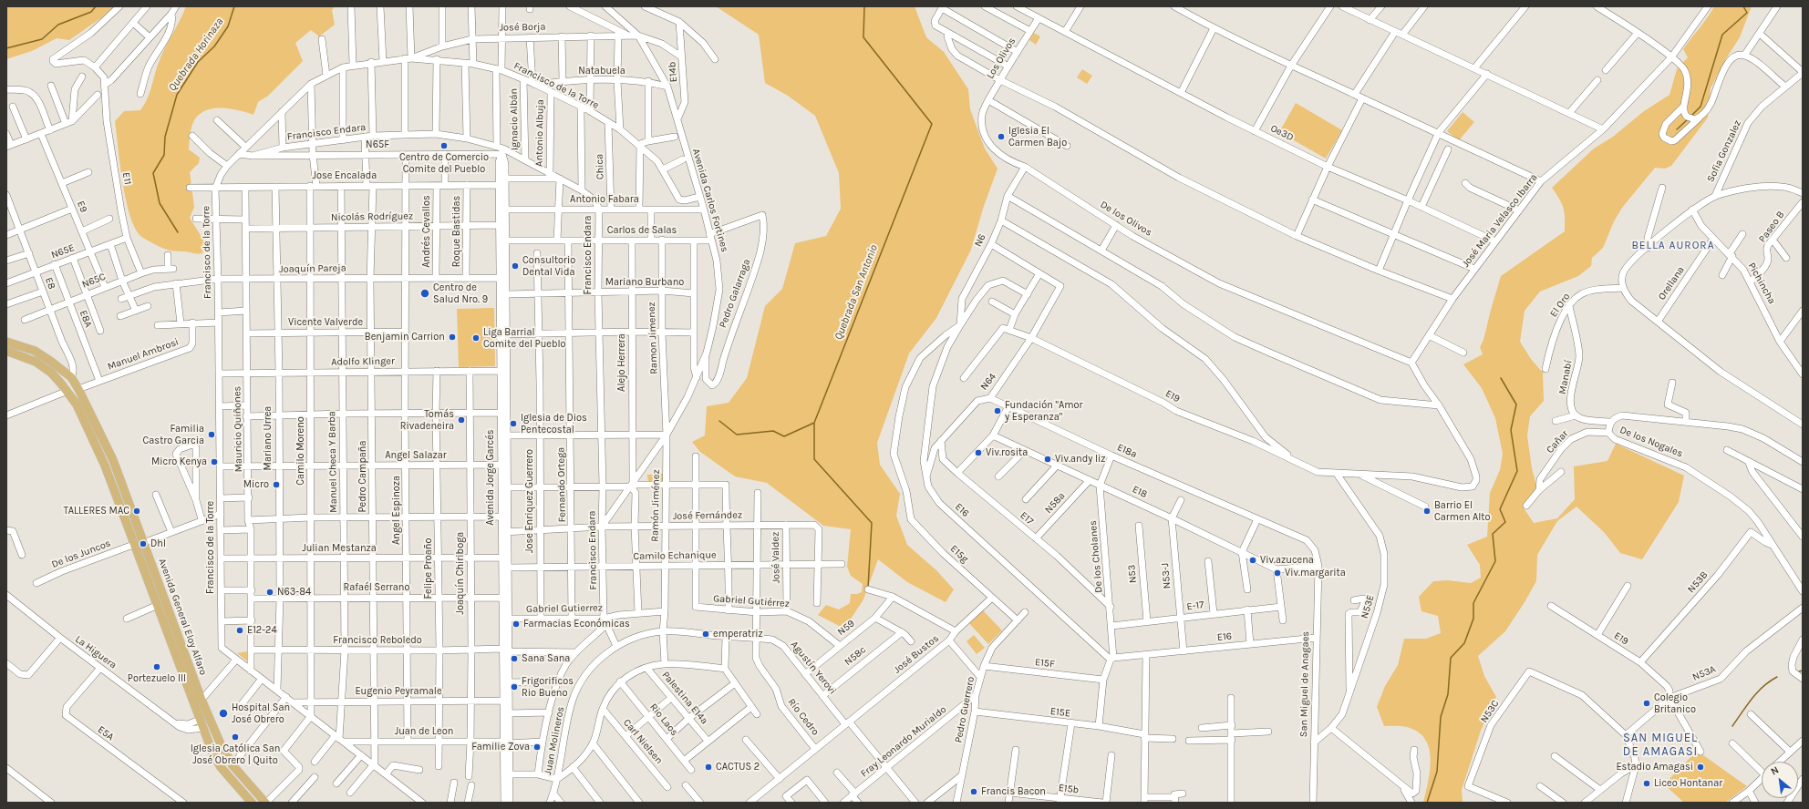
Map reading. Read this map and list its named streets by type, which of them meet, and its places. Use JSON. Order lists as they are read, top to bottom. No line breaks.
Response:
{"streets":{"main road":["Avenida General Eloy Alfaro"],"street":["José Borja","Los Olivos","Natabuela","E14b","Francisco de la Torre","Ignacio Albán","Francisco Endara","Antonio Albuja","Oe3D","N65F","Sofia Gonzalez","Chica","Jose Encalada","E11","Antonio Fabara","Avenida Carlos Fortines","E9","Nicolás Rodríguez","De los Olivos","José Maria Velasco Ibarra","Paseo B","Carlos de Salas","Andrés Cevallos","Roque Bastidas","N6","N65E","Joaquín Pareja","N65C","Mariano Burbano","E8","Orellana","Pichincha","Pedro Galarraga","El Oro","E8A","Vicente Valverde","Ramon Jimenez","Manuel Ambrosi","Adolfo Klinger","Alejo Herrera","Manabí","N64","E19","Mauricio Quiñones","Mariano Urrea","Cañar","De los Nogales","Camilo Moreno","E18a","Angel Salazar","Manuel Checa Y Barba","Pedro Campaña","Avenida Jorge Garcés","Fernando Ortega","E18","Jose Enriquez Guerrero","N58a","Ramón Jiménez","Angel Espinoza","E16","José Fernández","E17","Julian Mestanza","De los Juncos","E15g","Camilo Echanique","De los Cholanes","José Valdez","Felipe Proaño","Joaquín Chiriboga","N53","N53-J","N53B","Rafaél Serrano","Gabriel Gutiérrez","E-17","N53E","Gabriel Gutierrez","N59","Francisco Reboledo","La Higuera","José Bustos","N58c","E15F","Agustín Yerovi","N53A","San Miguel de Anagaes","Eugenio Peyramale","Palestina E14a","Pedro Guerrero","N53C","E15E","Río Cedro","Rio Laos","Juan de Leon","E5A","Juan Molineros","Carl Nielsen","Fray Leonardo Murialdo","E15b"]},"crossings":[["José Borja","Francisco de la Torre"],["José Borja","Avenida Carlos Fortines"],["Los Olivos","Oe3D"],["Los Olivos","De los Olivos"],["Natabuela","Francisco de la Torre"],["Natabuela","Avenida Carlos Fortines"],["E14b","Avenida Carlos Fortines"],["Francisco de la Torre","Ignacio Albán"],["Francisco de la Torre","Antonio Albuja"],["Francisco de la Torre","Chica"],["Francisco de la Torre","Jose Encalada"],["Francisco de la Torre","Avenida Carlos Fortines"],["Francisco de la Torre","Joaquín Pareja"],["Francisco de la Torre","Manuel Ambrosi"],["Francisco de la Torre","Adolfo Klinger"],["Francisco de la Torre","Mauricio Quiñones"],["Francisco de la Torre","Mariano Urrea"],["Francisco de la Torre","Camilo Moreno"],["Francisco de la Torre","Angel Salazar"],["Francisco de la Torre","Manuel Checa Y Barba"],["Francisco de la Torre","Pedro Campaña"],["Francisco de la Torre","Julian Mestanza"],["Francisco de la Torre","Eugenio Peyramale"],["Francisco de la Torre","Juan de Leon"],["Ignacio Albán","Francisco Endara"],["Francisco Endara","Antonio Albuja"],["Francisco Endara","N65F"],["Francisco Endara","Antonio Fabara"],["Francisco Endara","Avenida Carlos Fortines"],["Francisco Endara","Carlos de Salas"],["Francisco Endara","Mariano Burbano"],["Francisco Endara","Camilo Moreno"],["Francisco Endara","Pedro Campaña"],["Francisco Endara","Avenida Jorge Garcés"],["Francisco Endara","José Fernández"],["Francisco Endara","Camilo Echanique"],["Francisco Endara","Gabriel Gutierrez"],["Francisco Endara","Juan Molineros"],["Oe3D","José Maria Velasco Ibarra"],["N65F","Camilo Moreno"],["N65F","Pedro Campaña"],["N65F","Avenida Jorge Garcés"],["Chica","Antonio Fabara"],["Jose Encalada","Andrés Cevallos"],["Jose Encalada","Roque Bastidas"],["Jose Encalada","Mauricio Quiñones"],["Jose Encalada","Mariano Urrea"],["Jose Encalada","Camilo Moreno"],["Jose Encalada","Manuel Checa Y Barba"],["Jose Encalada","Pedro Campaña"],["Jose Encalada","Avenida Jorge Garcés"],["Jose Encalada","Angel Espinoza"],["E11","N65E"],["E11","N65C"],["Antonio Fabara","Avenida Carlos Fortines"],["Antonio Fabara","Avenida Jorge Garcés"],["Avenida Carlos Fortines","Carlos de Salas"],["Avenida Carlos Fortines","Pedro Galarraga"],["Avenida Carlos Fortines","Ramon Jimenez"],["Avenida Carlos Fortines","Alejo Herrera"],["Avenida Carlos Fortines","Ramón Jiménez"],["Avenida Carlos Fortines","José Fernández"],["E9","N65E"],["E9","N65C"],["Nicolás Rodríguez","Andrés Cevallos"],["Nicolás Rodríguez","Roque Bastidas"],["Nicolás Rodríguez","Mauricio Quiñones"],["Nicolás Rodríguez","Mariano Urrea"],["Nicolás Rodríguez","Camilo Moreno"],["Nicolás Rodríguez","Manuel Checa Y Barba"],["Nicolás Rodríguez","Pedro Campaña"],["Nicolás Rodríguez","Avenida Jorge Garcés"],["Nicolás Rodríguez","Angel Espinoza"],["De los Olivos","José Maria Velasco Ibarra"],["De los Olivos","N6"],["Paseo B","Pichincha"],["Carlos de Salas","Pedro Galarraga"],["Carlos de Salas","Ramon Jimenez"],["Carlos de Salas","Alejo Herrera"],["Carlos de Salas","Avenida Jorge Garcés"],["Carlos de Salas","Fernando Ortega"],["Andrés Cevallos","Joaquín Pareja"],["Roque Bastidas","Joaquín Pareja"],["N6","E16"],["N6","E15g"],["N65E","E8"],["N65E","E8A"],["Joaquín Pareja","Mauricio Quiñones"],["Joaquín Pareja","Mariano Urrea"],["Joaquín Pareja","Camilo Moreno"],["Joaquín Pareja","Manuel Checa Y Barba"],["Joaquín Pareja","Pedro Campaña"],["Joaquín Pareja","Avenida Jorge Garcés"],["Joaquín Pareja","Angel Espinoza"],["N65C","E8"],["N65C","E8A"],["Mariano Burbano","Ramon Jimenez"],["Mariano Burbano","Alejo Herrera"],["Mariano Burbano","Avenida Jorge Garcés"],["Mariano Burbano","Fernando Ortega"],["Mariano Burbano","Jose Enriquez Guerrero"],["E8","Avenida General Eloy Alfaro"],["Orellana","Pichincha"],["El Oro","Manabí"],["E8A","Manuel Ambrosi"],["Vicente Valverde","Mauricio Quiñones"],["Vicente Valverde","Mariano Urrea"],["Vicente Valverde","Camilo Moreno"],["Vicente Valverde","Manuel Checa Y Barba"],["Vicente Valverde","Pedro Campaña"],["Vicente Valverde","Angel Espinoza"],["Ramon Jimenez","Ramón Jiménez"],["Manuel Ambrosi","Avenida General Eloy Alfaro"],["Adolfo Klinger","Mauricio Quiñones"],["Adolfo Klinger","Mariano Urrea"],["Adolfo Klinger","Camilo Moreno"],["Adolfo Klinger","Manuel Checa Y Barba"],["Adolfo Klinger","Pedro Campaña"],["Adolfo Klinger","Avenida Jorge Garcés"],["Adolfo Klinger","Angel Espinoza"],["Adolfo Klinger","Felipe Proaño"],["Adolfo Klinger","Joaquín Chiriboga"],["Alejo Herrera","José Fernández"],["Alejo Herrera","Camilo Echanique"],["Alejo Herrera","Gabriel Gutierrez"],["N64","E19"],["N64","E18a"],["N64","E16"],["N64","E17"],["E19","N53B"],["E19","N53E"],["E19","N53A"],["Mauricio Quiñones","Angel Salazar"],["Mauricio Quiñones","Julian Mestanza"],["Mauricio Quiñones","Rafaél Serrano"],["Mauricio Quiñones","Francisco Reboledo"],["Mariano Urrea","Angel Salazar"],["Mariano Urrea","Julian Mestanza"],["Mariano Urrea","Rafaél Serrano"],["Mariano Urrea","Francisco Reboledo"],["Cañar","De los Nogales"],["De los Nogales","N53B"],["Camilo Moreno","Angel Salazar"],["Camilo Moreno","Julian Mestanza"],["Camilo Moreno","Rafaél Serrano"],["Camilo Moreno","Francisco Reboledo"],["Camilo Moreno","Eugenio Peyramale"],["E18a","De los Cholanes"],["E18a","San Miguel de Anagaes"],["Angel Salazar","Manuel Checa Y Barba"],["Angel Salazar","Pedro Campaña"],["Angel Salazar","Avenida Jorge Garcés"],["Angel Salazar","Angel Espinoza"],["Angel Salazar","Felipe Proaño"],["Angel Salazar","Joaquín Chiriboga"],["Manuel Checa Y Barba","Julian Mestanza"],["Manuel Checa Y Barba","Rafaél Serrano"],["Manuel Checa Y Barba","Francisco Reboledo"],["Manuel Checa Y Barba","Eugenio Peyramale"],["Manuel Checa Y Barba","Juan de Leon"],["Pedro Campaña","Julian Mestanza"],["Pedro Campaña","Rafaél Serrano"],["Pedro Campaña","Francisco Reboledo"],["Pedro Campaña","Eugenio Peyramale"],["Pedro Campaña","Juan de Leon"],["Avenida Jorge Garcés","José Fernández"],["Avenida Jorge Garcés","Julian Mestanza"],["Avenida Jorge Garcés","Camilo Echanique"],["Avenida Jorge Garcés","Rafaél Serrano"],["Avenida Jorge Garcés","Gabriel Gutierrez"],["Avenida Jorge Garcés","Francisco Reboledo"],["Avenida Jorge Garcés","Eugenio Peyramale"],["Avenida Jorge Garcés","Juan de Leon"],["Fernando Ortega","José Fernández"],["Fernando Ortega","Camilo Echanique"],["Fernando Ortega","Gabriel Gutierrez"],["E18","N58a"],["E18","De los Cholanes"],["E18","N53-J"],["Jose Enriquez Guerrero","José Fernández"],["Jose Enriquez Guerrero","Camilo Echanique"],["Jose Enriquez Guerrero","Gabriel Gutierrez"],["N58a","E17"],["Ramón Jiménez","José Fernández"],["Ramón Jiménez","Camilo Echanique"],["Ramón Jiménez","Gabriel Gutierrez"],["Ramón Jiménez","Juan Molineros"],["Angel Espinoza","Julian Mestanza"],["Angel Espinoza","Rafaél Serrano"],["Angel Espinoza","Francisco Reboledo"],["Angel Espinoza","Eugenio Peyramale"],["Angel Espinoza","Juan de Leon"],["E16","E15g"],["E16","De los Cholanes"],["E16","N53-J"],["E16","San Miguel de Anagaes"],["José Fernández","Camilo Echanique"],["José Fernández","José Valdez"],["José Fernández","Río Cedro"],["E17","De los Cholanes"],["Julian Mestanza","Felipe Proaño"],["Julian Mestanza","Joaquín Chiriboga"],["De los Juncos","Avenida General Eloy Alfaro"],["E15g","José Bustos"],["E15g","Pedro Guerrero"],["Camilo Echanique","José Valdez"],["Camilo Echanique","Gabriel Gutiérrez"],["Camilo Echanique","Río Cedro"],["De los Cholanes","E-17"],["José Valdez","Gabriel Gutiérrez"],["Felipe Proaño","Rafaél Serrano"],["Felipe Proaño","Francisco Reboledo"],["Felipe Proaño","Eugenio Peyramale"],["Felipe Proaño","Juan de Leon"],["Joaquín Chiriboga","Rafaél Serrano"],["Joaquín Chiriboga","Francisco Reboledo"],["Joaquín Chiriboga","Eugenio Peyramale"],["Joaquín Chiriboga","Juan de Leon"],["N53","E-17"],["N53-J","E-17"],["Gabriel Gutiérrez","N59"],["Gabriel Gutiérrez","Río Cedro"],["N53E","San Miguel de Anagaes"],["Avenida General Eloy Alfaro","La Higuera"],["N59","Agustín Yerovi"],["La Higuera","E5A"],["José Bustos","Agustín Yerovi"],["José Bustos","Río Cedro"],["N58c","Agustín Yerovi"],["E15F","Pedro Guerrero"],["Agustín Yerovi","Río Cedro"],["Agustín Yerovi","Juan Molineros"],["Agustín Yerovi","Fray Leonardo Murialdo"],["N53A","N53C"],["Pedro Guerrero","E15E"],["Pedro Guerrero","Fray Leonardo Murialdo"],["Río Cedro","Juan Molineros"]],"districts":["BELLA AURORA","SAN MIGUEL DE AMAGASI"],"water":["Quebrada Horinaza","Quebrada San Antonio"],"places":["Iglesia El Carmen Bajo","Centro de Comercio Comite del Pueblo","Consultorio Dental Vida","Centro de Salud Nro. 9","Benjamin Carrion","Liga Barrial Comite del Pueblo","Fundación \"Amor y Esperanza\"","Tomás Rivadeneira","Iglesia de Dios Pentecostal","Familia Castro Garcia","Viv.rosita","Viv.andy liz","Micro Kenya","Micro","TALLERES MAC","Barrio El Carmen Alto","Dhl","Viv.azucena","Viv.margarita","N63-84","Farmacias Económicas","E12-24","emperatriz","Sana Sana","Portezuelo III","Frigorificos Rio Bueno","Colegio Britanico","Hospital San José Obrero","Iglesia Católica San José Obrero | Quito","Familie Zova","CACTUS 2","Estadio Amagasi","Liceo Hontanar","Francis Bacon"],"north":"top left"}
